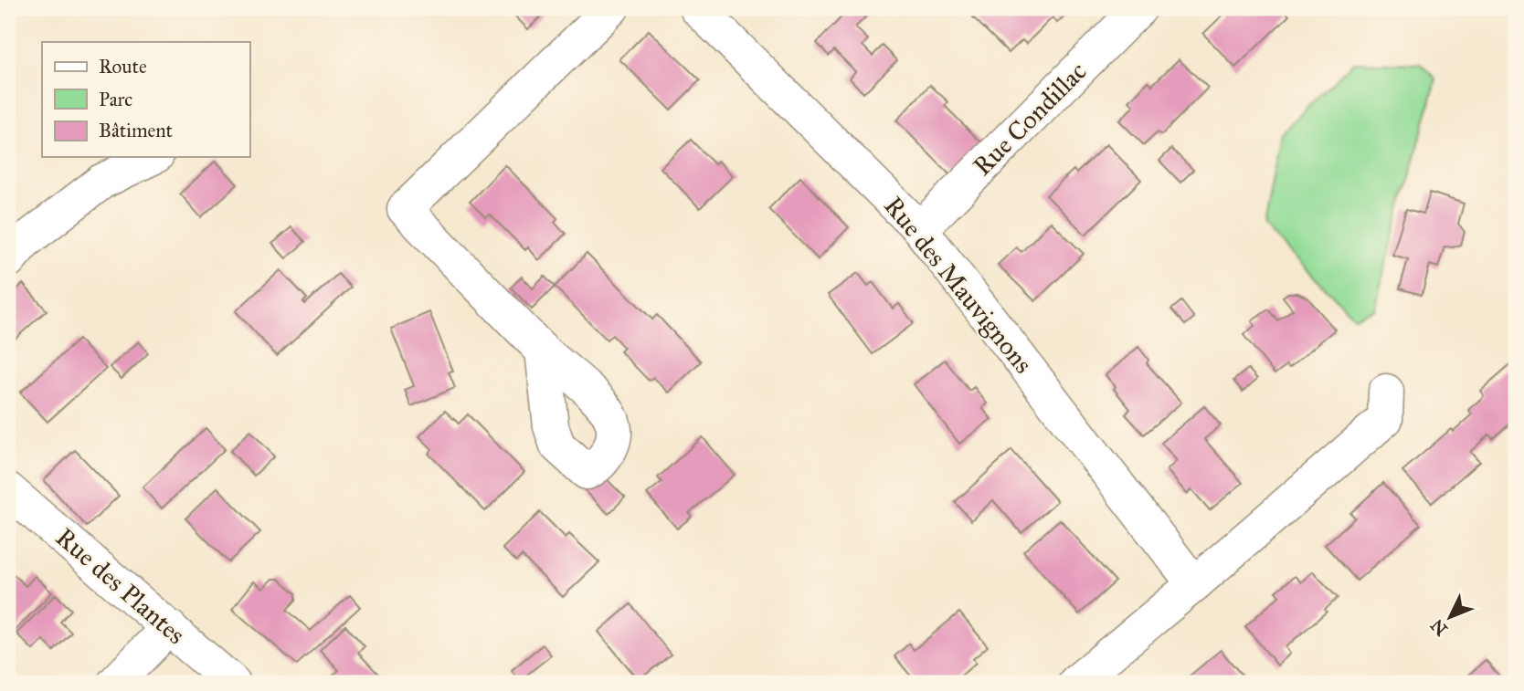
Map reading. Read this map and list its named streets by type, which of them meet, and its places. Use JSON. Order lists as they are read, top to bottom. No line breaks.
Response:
{"streets":{"street":["Rue Condillac","Rue des Mauvignons","Rue des Plantes"]},"crossings":[["Rue Condillac","Rue des Mauvignons"]],"legend":["Route","Parc","Bâtiment"],"north":"bottom left"}
